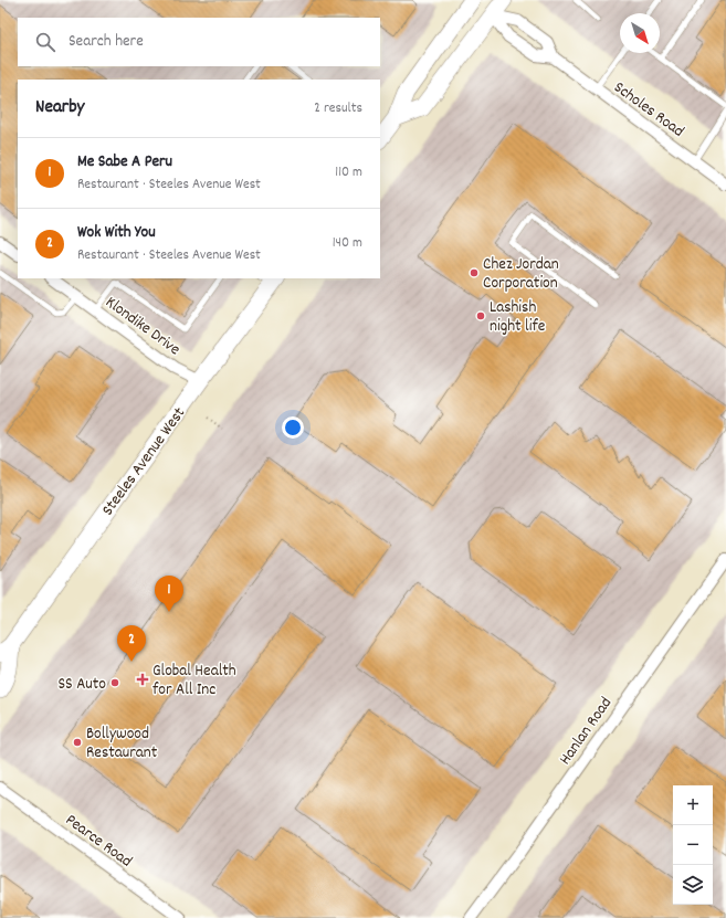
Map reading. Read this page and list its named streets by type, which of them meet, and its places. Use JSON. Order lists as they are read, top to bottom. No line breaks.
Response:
{"streets":{"main road":["Steeles Avenue West"],"street":["Scholes Road","Klondike Drive","Hanlan Road","Pearce Road"]},"crossings":[["Klondike Drive","Steeles Avenue West"]],"places":{"other":["Chez Jordan Corporation","Lashish night life","SS Auto","Bollywood Restaurant"],"health":["Global Health for All Inc"]},"north":"bottom right","page":{"search":"Search here","heading":["Nearby","2 results"],"list":[{"mark":"1","name":"Me Sabe A Peru","note":"Restaurant · Steeles Avenue West","value":"110 m"},{"mark":"2","name":"Wok With You","note":"Restaurant · Steeles Avenue West","value":"140 m"}],"pins":["1","2"],"map_buttons":["+","−"]}}
